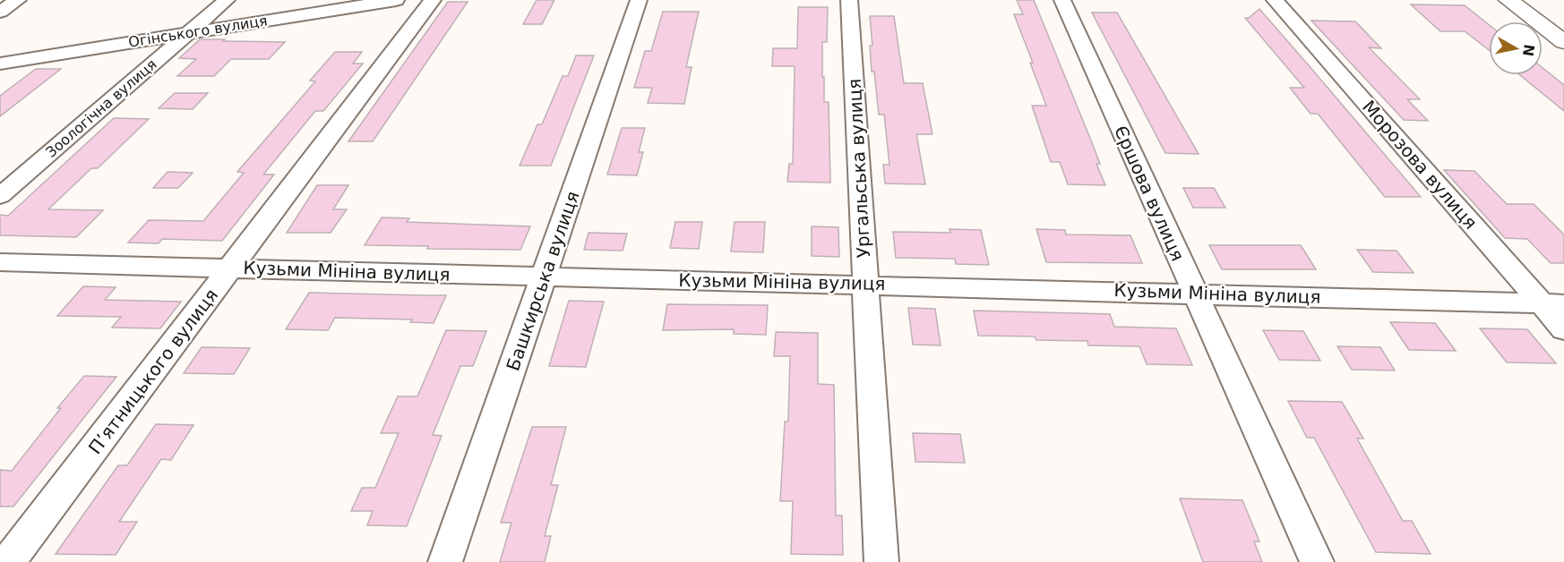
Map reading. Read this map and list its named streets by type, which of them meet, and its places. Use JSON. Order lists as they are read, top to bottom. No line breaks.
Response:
{"streets":{"street":["Огінського вулиця","Зоологічна вулиця","Морозова вулиця","Ургальська вулиця","Єршова вулиця","Кузьми Мініна вулиця","Башкирська вулиця","П’ятницького вулиця"]},"crossings":[["Огінського вулиця","Зоологічна вулиця"],["Морозова вулиця","Кузьми Мініна вулиця"],["Ургальська вулиця","Кузьми Мініна вулиця"],["Єршова вулиця","Кузьми Мініна вулиця"],["Кузьми Мініна вулиця","Башкирська вулиця"],["Кузьми Мініна вулиця","П’ятницького вулиця"]],"north":"right"}
